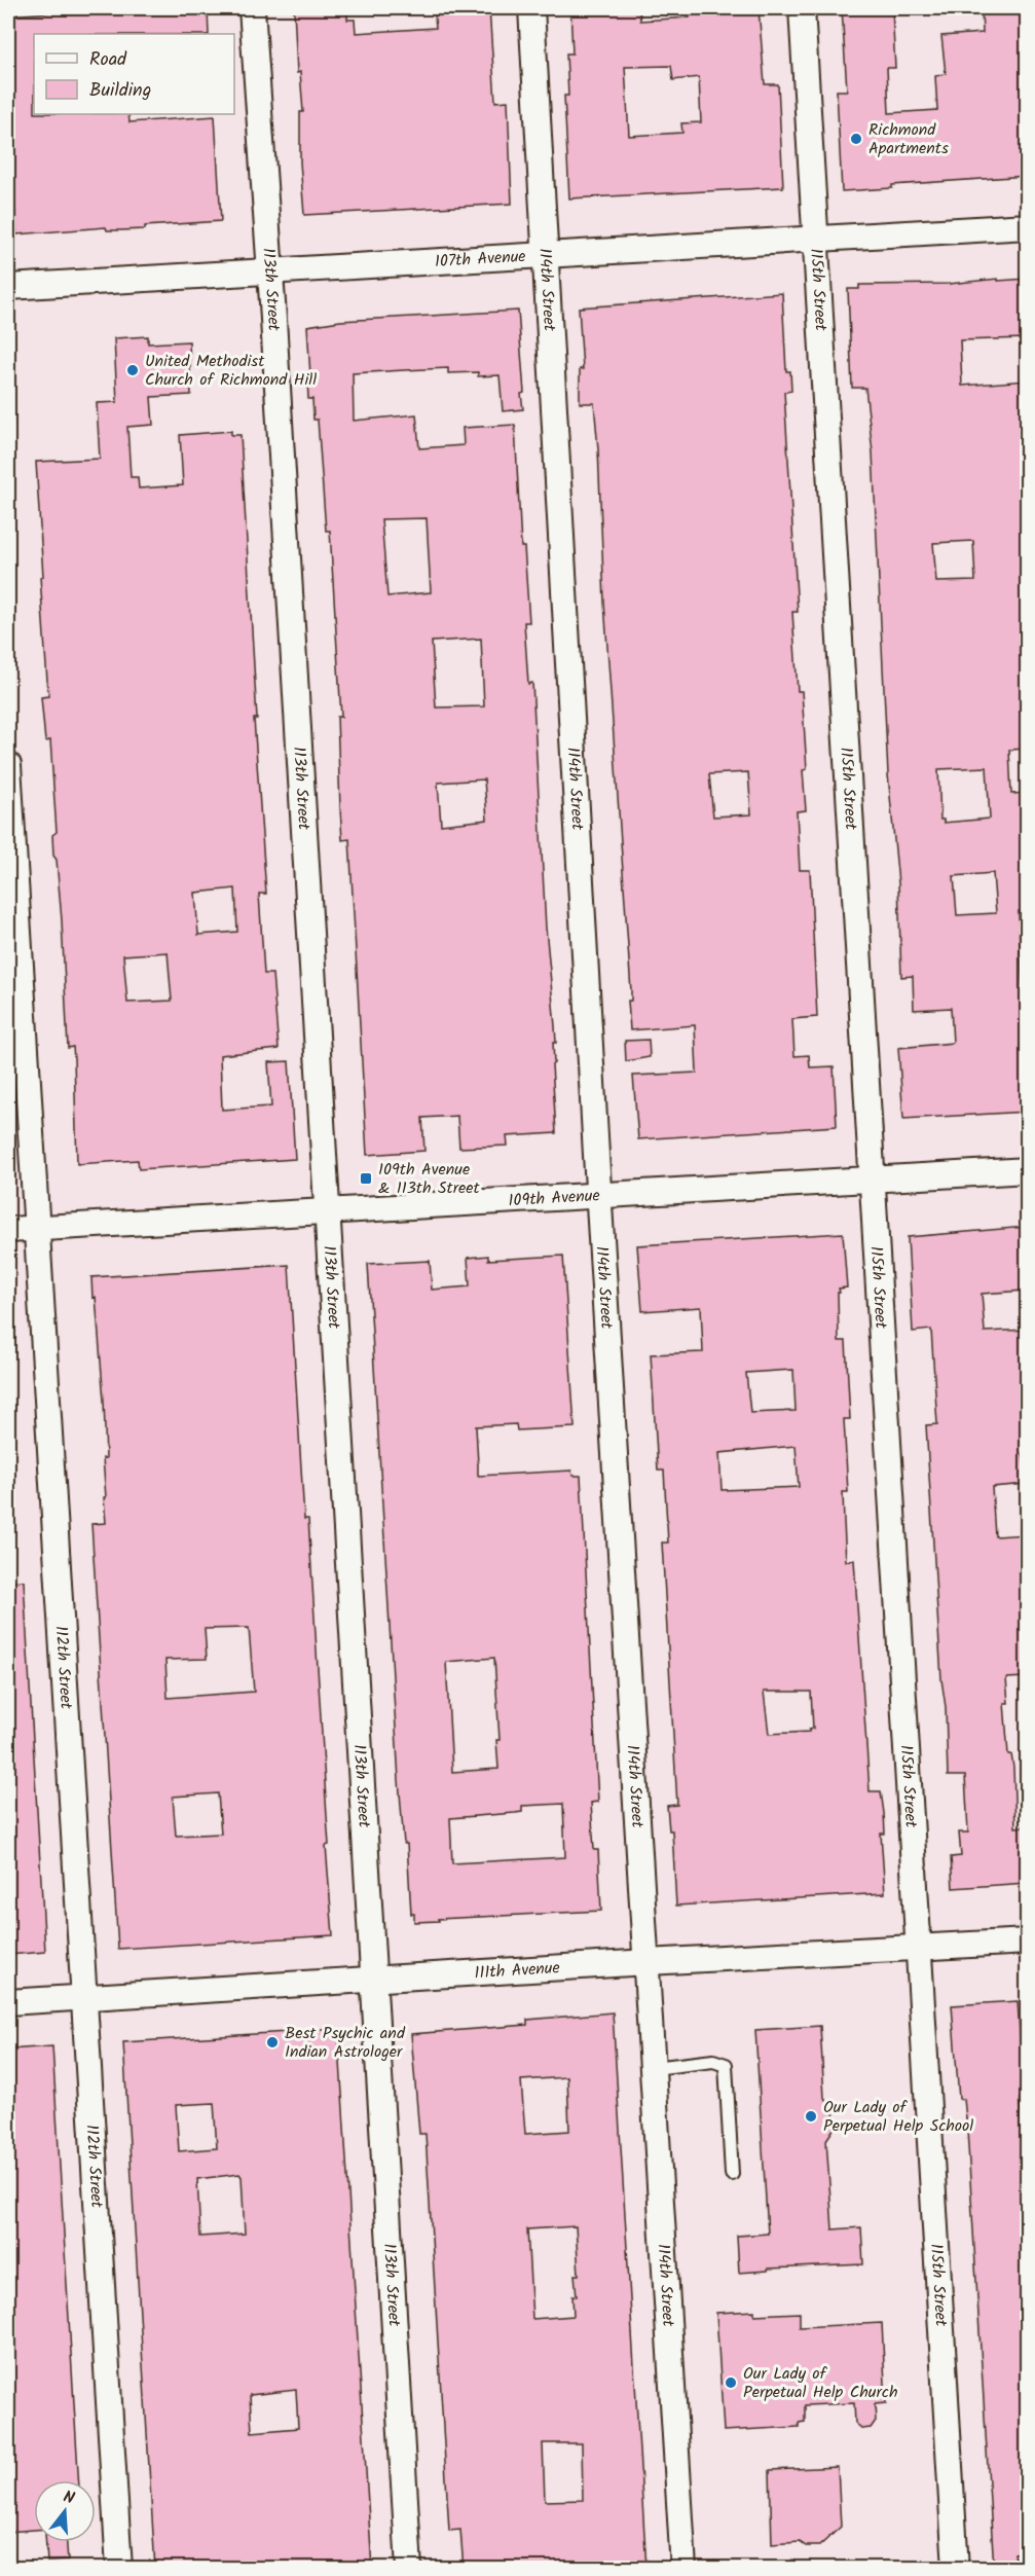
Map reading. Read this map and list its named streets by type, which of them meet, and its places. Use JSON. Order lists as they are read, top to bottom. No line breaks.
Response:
{"streets":{"street":["107th Avenue","113th Street","114th Street","115th Street","109th Avenue","112th Street","111th Avenue"]},"crossings":[["107th Avenue","113th Street"],["107th Avenue","114th Street"],["107th Avenue","115th Street"],["113th Street","109th Avenue"],["113th Street","111th Avenue"],["114th Street","109th Avenue"],["114th Street","111th Avenue"],["115th Street","109th Avenue"],["115th Street","111th Avenue"],["109th Avenue","112th Street"],["112th Street","111th Avenue"]],"places":{"other":["Richmond Apartments","United Methodist Church of Richmond Hill","Best Psychic and Indian Astrologer","Our Lady of Perpetual Help School","Our Lady of Perpetual Help Church"],"transit":["109th Avenue & 113th Street"]},"legend":["Road","Building"],"north":"top"}
